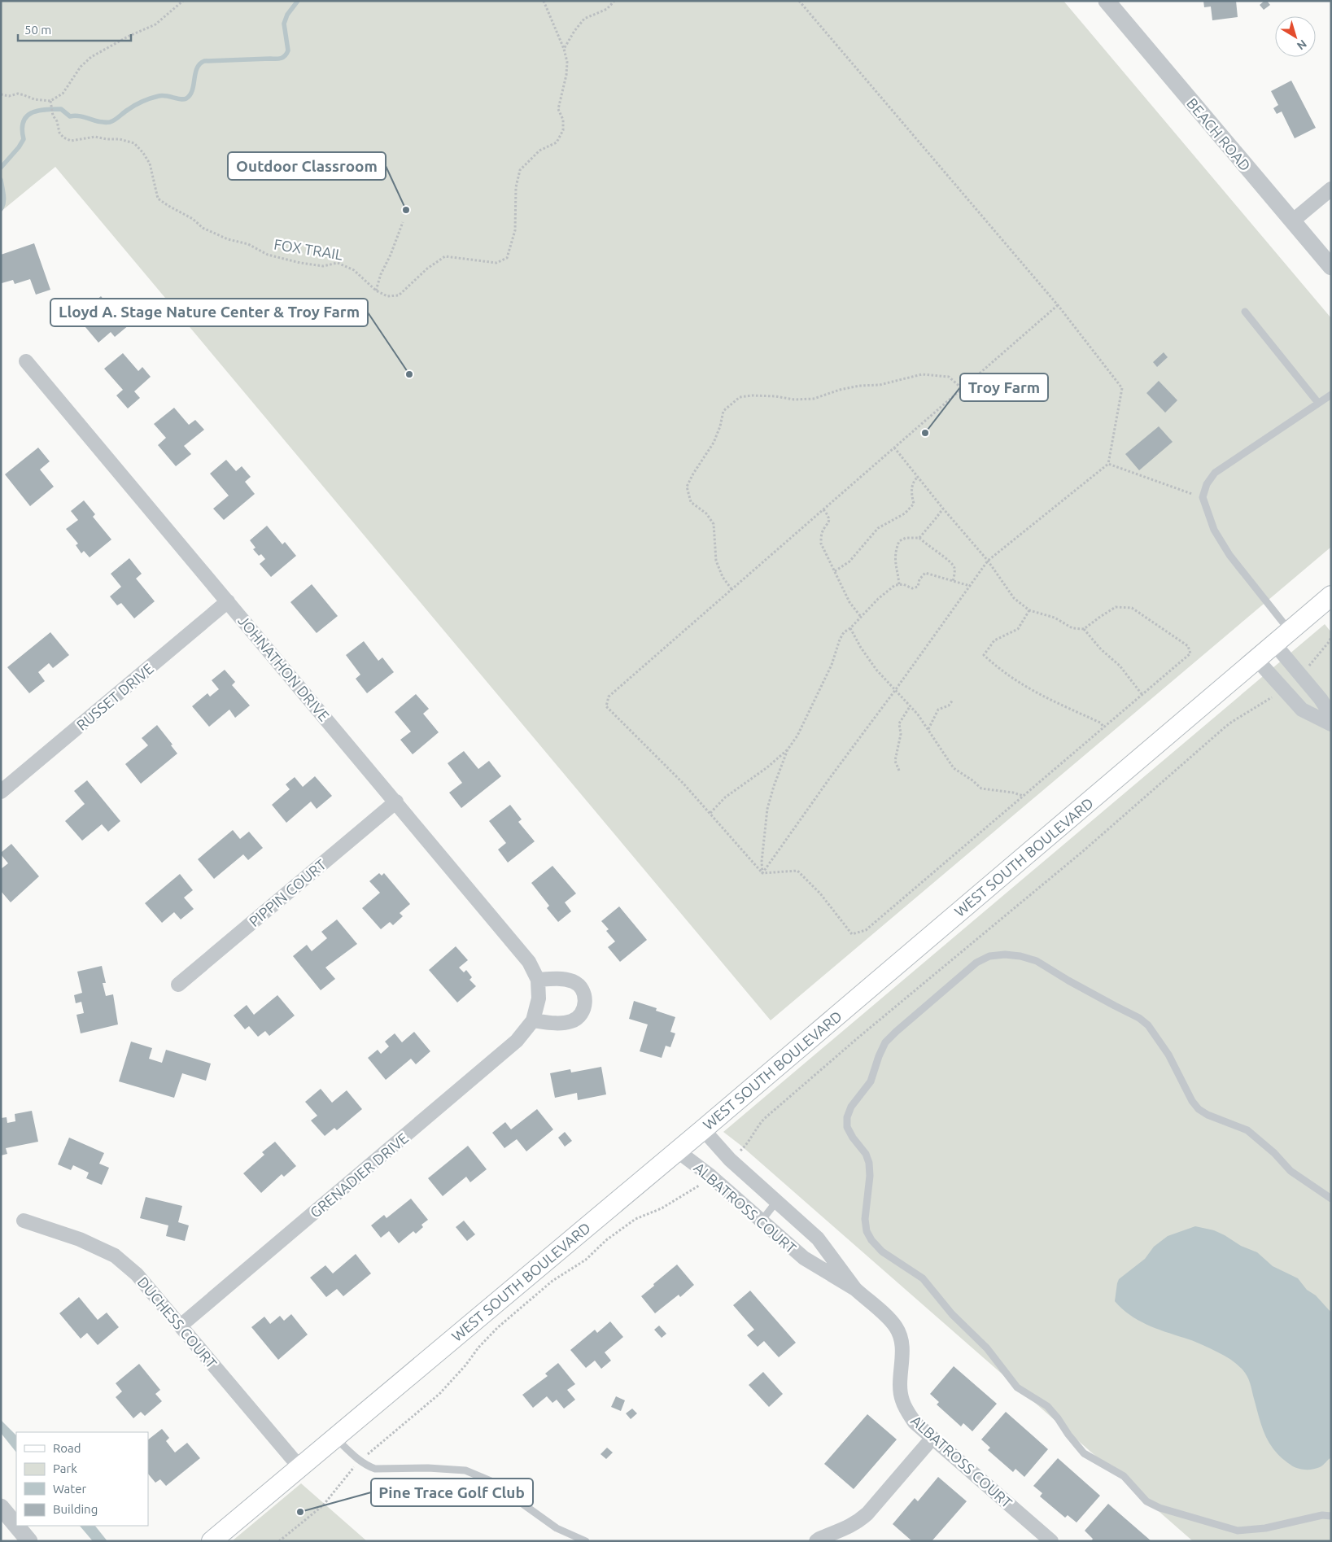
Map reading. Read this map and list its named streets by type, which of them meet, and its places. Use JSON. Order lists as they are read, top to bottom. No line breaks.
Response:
{"streets":{"main road":["WEST SOUTH BOULEVARD"],"street":["BEACH ROAD","JOHNATHON DRIVE","RUSSET DRIVE","PIPPIN COURT","GRENADIER DRIVE","ALBATROSS COURT","DUCHESS COURT"],"path":["FOX TRAIL"]},"crossings":[["JOHNATHON DRIVE","RUSSET DRIVE"],["JOHNATHON DRIVE","PIPPIN COURT"],["JOHNATHON DRIVE","GRENADIER DRIVE"],["WEST SOUTH BOULEVARD","ALBATROSS COURT"],["WEST SOUTH BOULEVARD","DUCHESS COURT"],["GRENADIER DRIVE","DUCHESS COURT"]],"places":["Outdoor Classroom","Lloyd A. Stage Nature Center & Troy Farm","Troy Farm","Pine Trace Golf Club"],"legend":["Road","Park","Water","Building"],"scale_bar":"50 m","north":"bottom right"}
